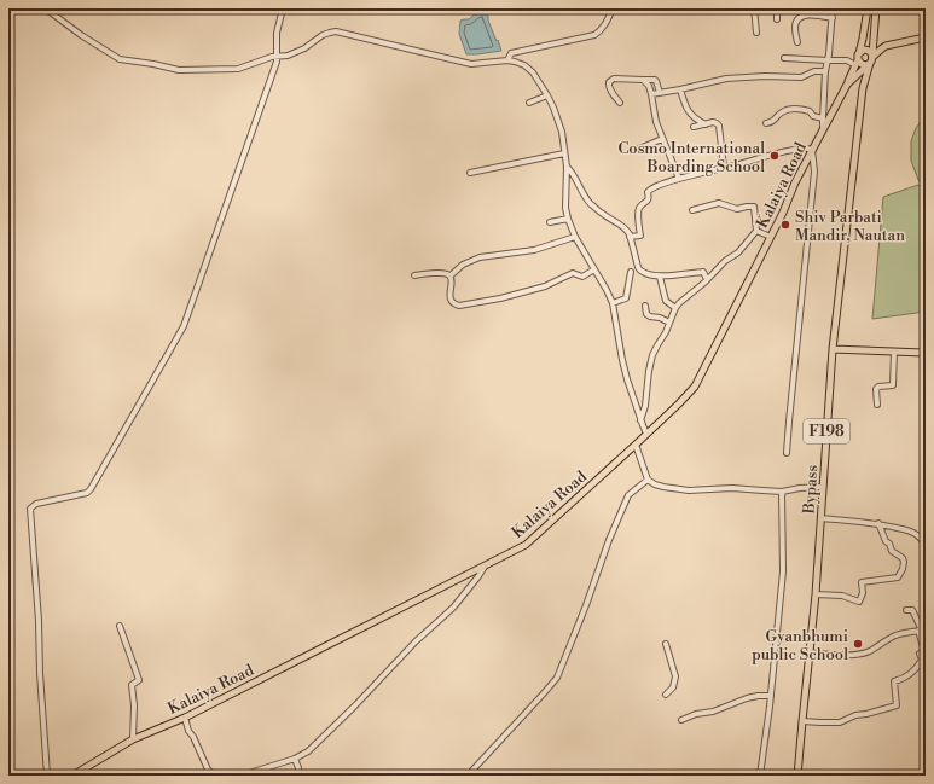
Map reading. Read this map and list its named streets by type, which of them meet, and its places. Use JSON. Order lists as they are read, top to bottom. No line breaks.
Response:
{"streets":{"main road":["Kalaiya Road","F198","Bypass"]},"places":["Cosmo International Boarding School","Shiv Parbati Mandir, Nautan","Gyanbhumi public School"]}
